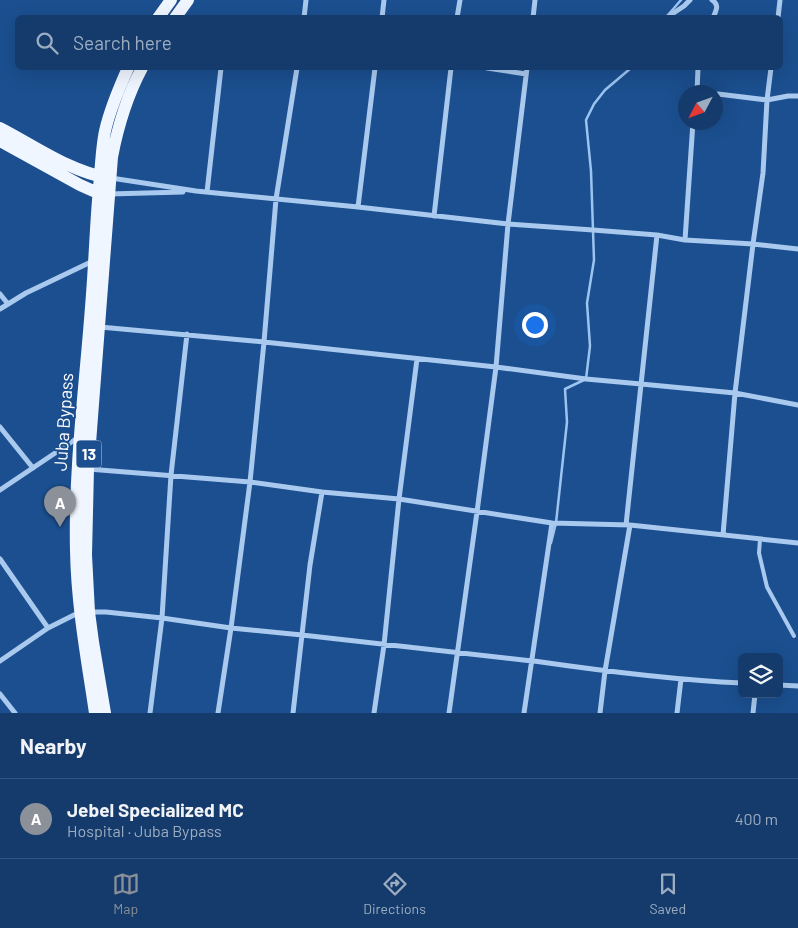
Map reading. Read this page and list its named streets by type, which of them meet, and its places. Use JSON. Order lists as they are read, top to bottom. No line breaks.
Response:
{"streets":{"main road":["Juba Bypass","13"]},"north":"bottom left","page":{"search":"Search here","pins":"A","heading":"Nearby","list":[{"mark":"A","name":"Jebel Specialized MC","note":"Hospital · Juba Bypass","value":"400 m"}],"nav":["Map","Directions","Saved"]}}
